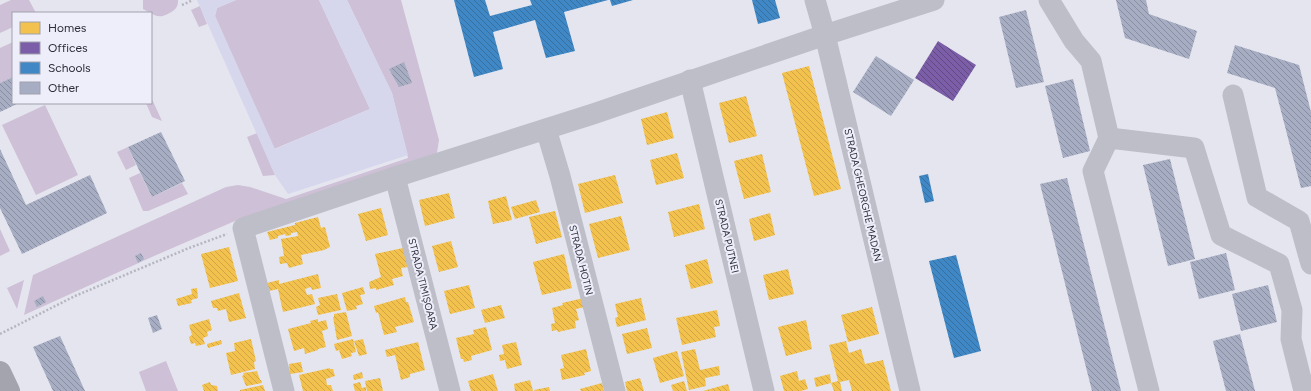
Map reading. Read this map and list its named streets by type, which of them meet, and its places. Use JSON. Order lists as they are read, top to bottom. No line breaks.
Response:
{"streets":{"street":["STRADA GHEORGHE MADAN","STRADA PUTNEI","STRADA HOTIN","STRADA TIMIȘOARA"]},"legend":["Homes","Offices","Schools","Other"]}
